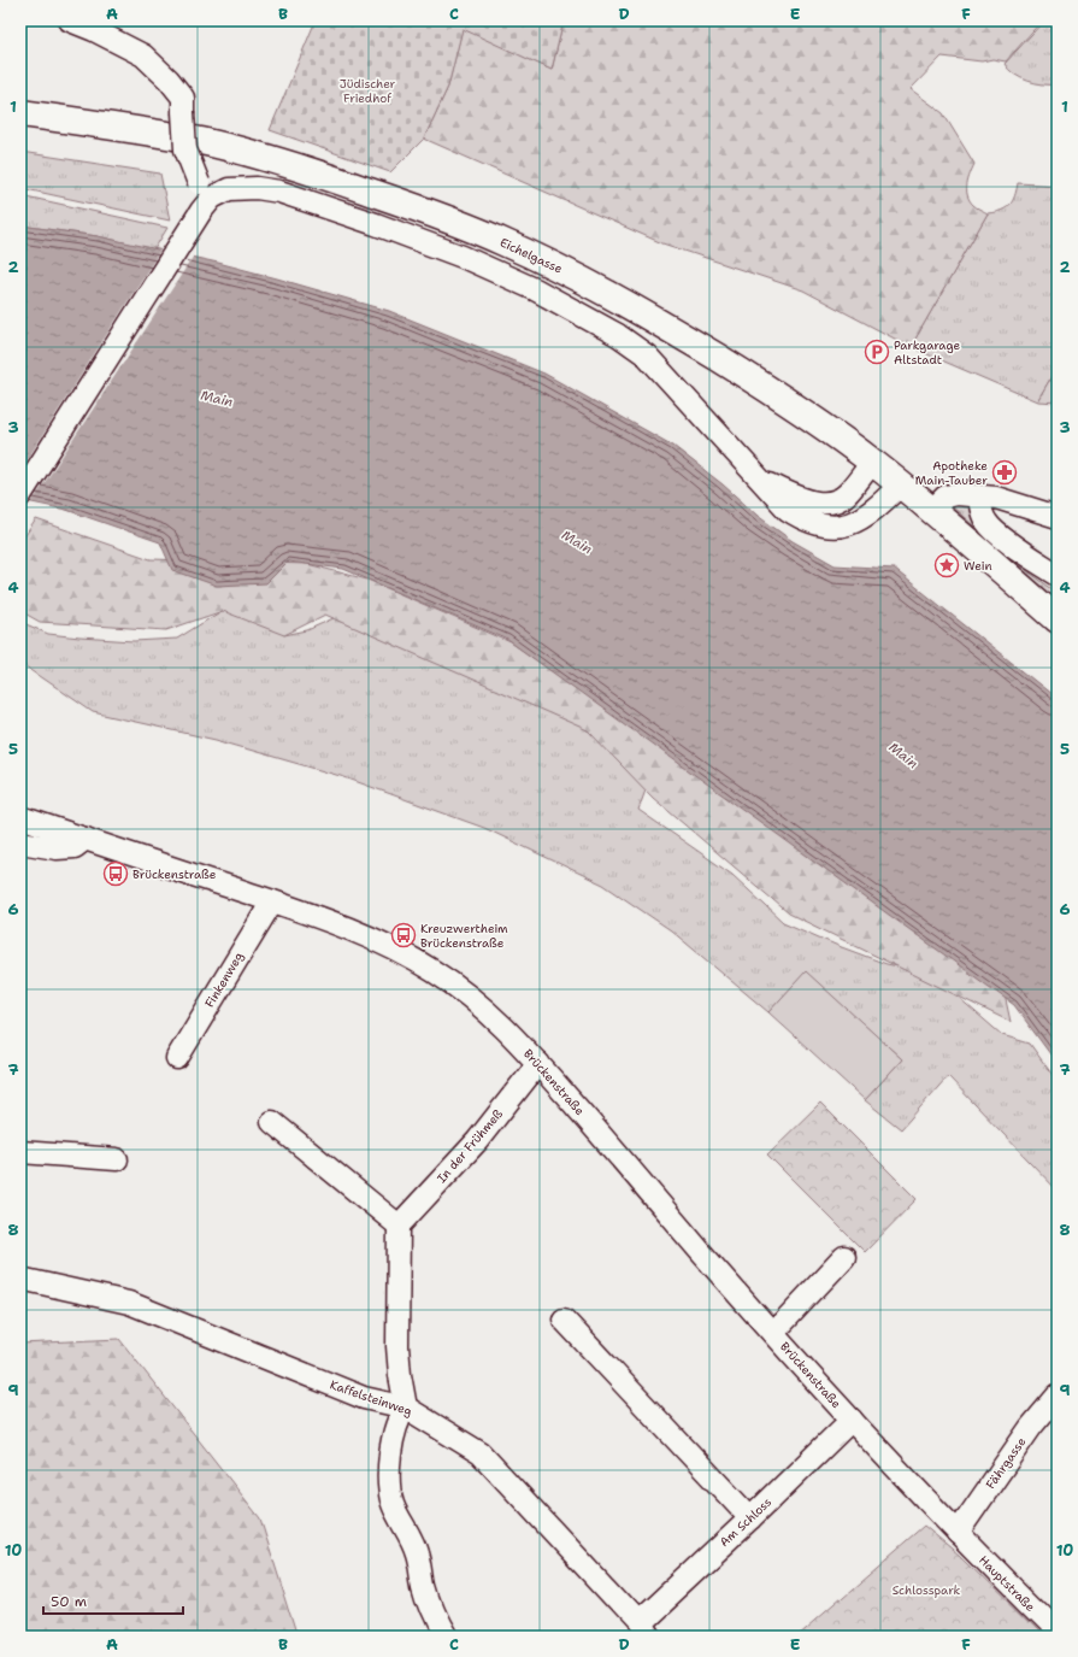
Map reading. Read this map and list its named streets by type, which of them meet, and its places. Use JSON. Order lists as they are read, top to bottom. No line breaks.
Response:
{"streets":{"main road":["Eichelgasse"],"street":["Finkenweg","Brückenstraße","In der Frühmeß","Kaffelsteinweg","Fährgasse","Am Schloss","Hauptstraße"]},"crossings":[["Finkenweg","Brückenstraße"],["Brückenstraße","In der Frühmeß"],["Brückenstraße","Fährgasse"],["Brückenstraße","Am Schloss"],["Brückenstraße","Hauptstraße"],["Kaffelsteinweg","Am Schloss"],["Fährgasse","Hauptstraße"]],"water":["Main"],"parks":["Jüdischer Friedhof","Schlosspark"],"places":{"parking":["Parkgarage Altstadt"],"pharmacy":["Apotheke Main-Tauber"],"place":["Wein"],"bus stop":["Brückenstraße","Kreuzwertheim Brückenstraße"]},"scale_bar":"50 m","grid":{"columns":["A","B","C","D","E","F"],"rows":["1","2","3","4","5","6","7","8","9","10"]}}
